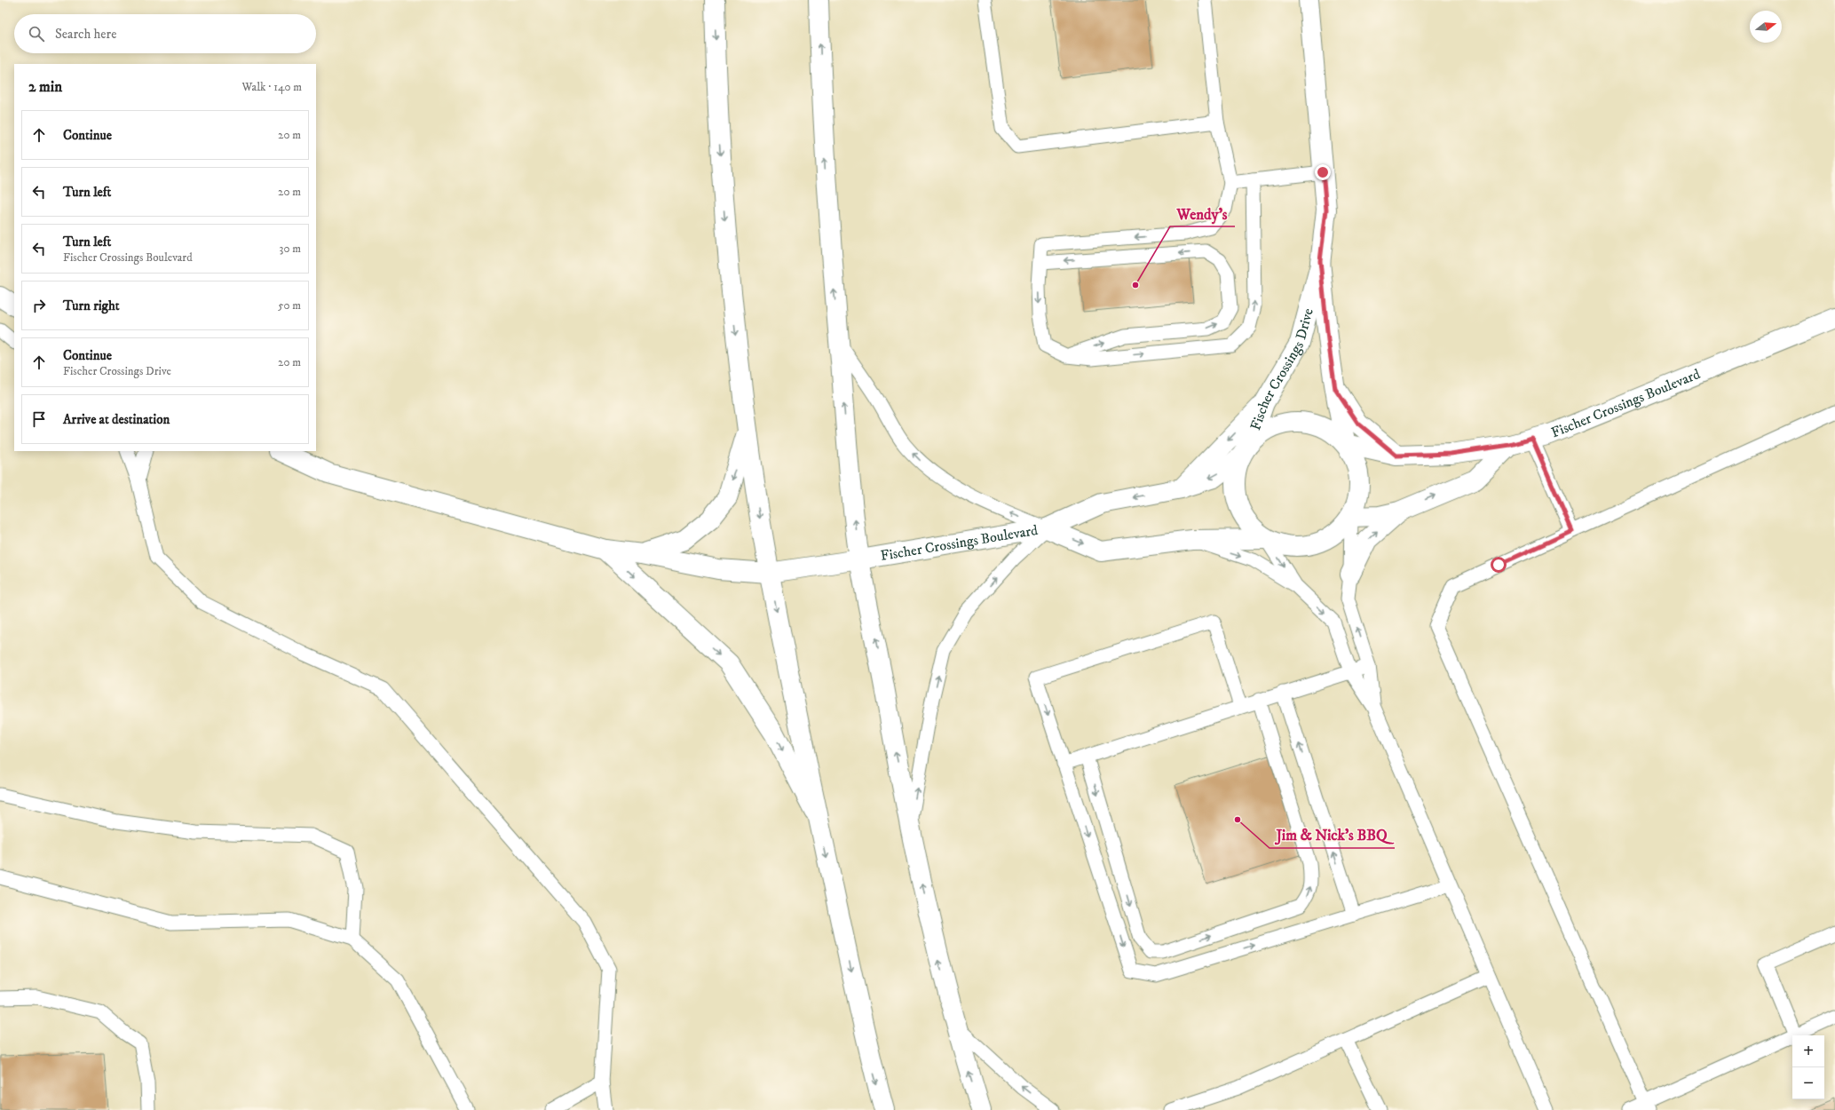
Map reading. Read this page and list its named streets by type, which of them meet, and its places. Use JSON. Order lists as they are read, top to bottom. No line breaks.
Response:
{"streets":{"main road":["Fischer Crossings Drive","Fischer Crossings Boulevard"]},"crossings":[["Fischer Crossings Drive","Fischer Crossings Boulevard"]],"places":["Wendy's","Jim & Nick's BBQ"],"north":"right","page":{"search":"Search here","heading":["2 min","Walk · 140 m"],"list":[["Continue","20 m"],["Turn left","20 m"],["Turn left","Fischer Crossings Boulevard","30 m"],["Turn right","50 m"],["Continue","Fischer Crossings Drive","20 m"],"Arrive at destination"],"map_buttons":["+","−"]}}
